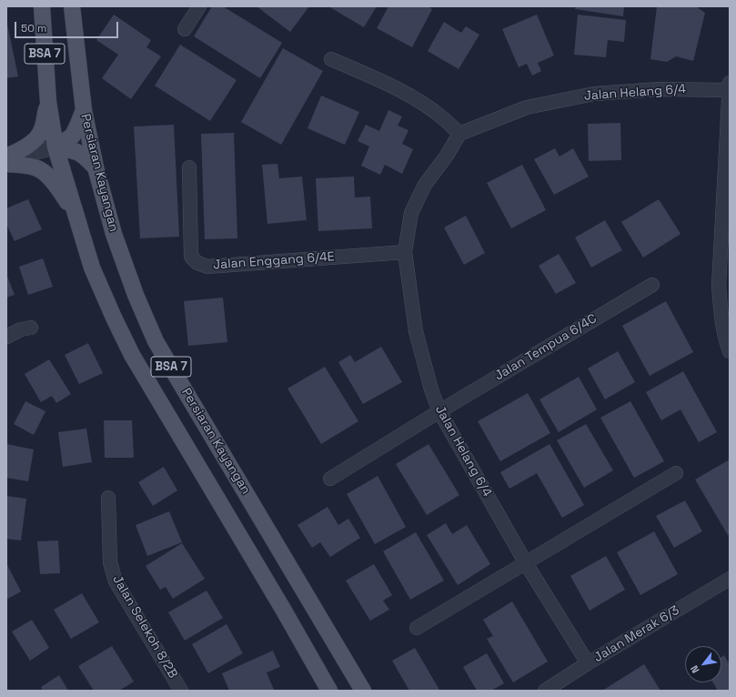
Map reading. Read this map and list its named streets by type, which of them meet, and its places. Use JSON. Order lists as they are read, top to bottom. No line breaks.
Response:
{"streets":{"main road":["BSA 7","Persiaran Kayangan"],"street":["Jalan Helang 6/4","Jalan Enggang 6/4E","Jalan Tempua 6/4C","Jalan Selekoh 8/2B","Jalan Merak 6/3"]},"crossings":[["Jalan Helang 6/4","Jalan Enggang 6/4E"],["Jalan Helang 6/4","Jalan Tempua 6/4C"],["Jalan Helang 6/4","Jalan Merak 6/3"]],"scale_bar":"50 m","north":"bottom left"}
